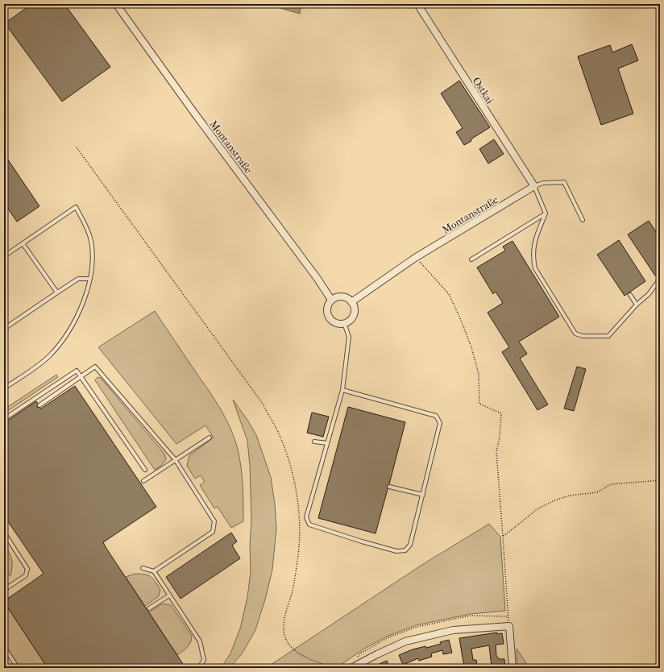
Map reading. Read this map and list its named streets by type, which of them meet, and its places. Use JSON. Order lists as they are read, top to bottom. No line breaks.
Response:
{"streets":{"street":["Ostkai","Montanstraße"]},"crossings":[["Ostkai","Montanstraße"]]}
